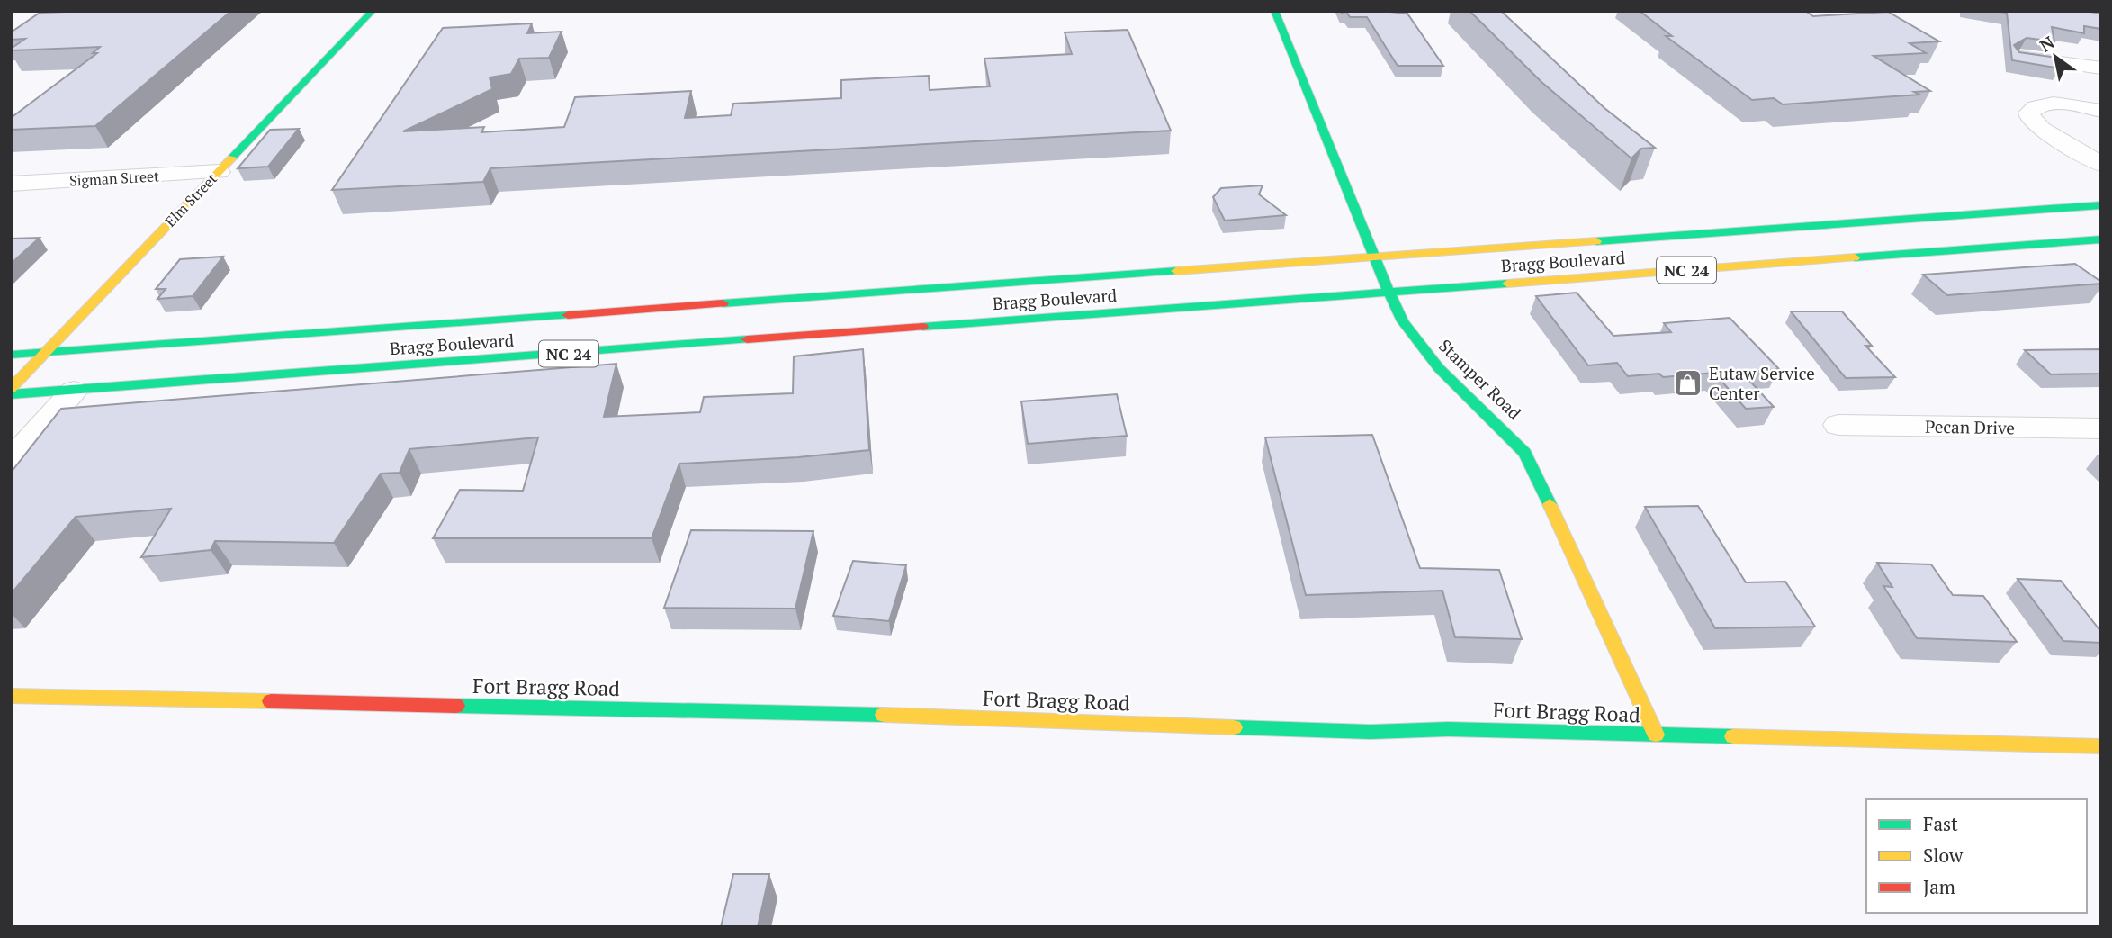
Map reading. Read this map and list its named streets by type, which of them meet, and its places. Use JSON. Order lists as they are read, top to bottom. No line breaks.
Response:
{"streets":{"main road":["Elm Street","Bragg Boulevard","NC 24","Stamper Road","Fort Bragg Road"],"street":["Sigman Street","Pecan Drive"]},"crossings":[["Sigman Street","Elm Street"],["Elm Street","Bragg Boulevard"],["Bragg Boulevard","Stamper Road"],["Stamper Road","Fort Bragg Road"]],"places":{"shop":["Eutaw Service Center"]},"legend":["Fast","Slow","Jam"],"north":"top left"}
